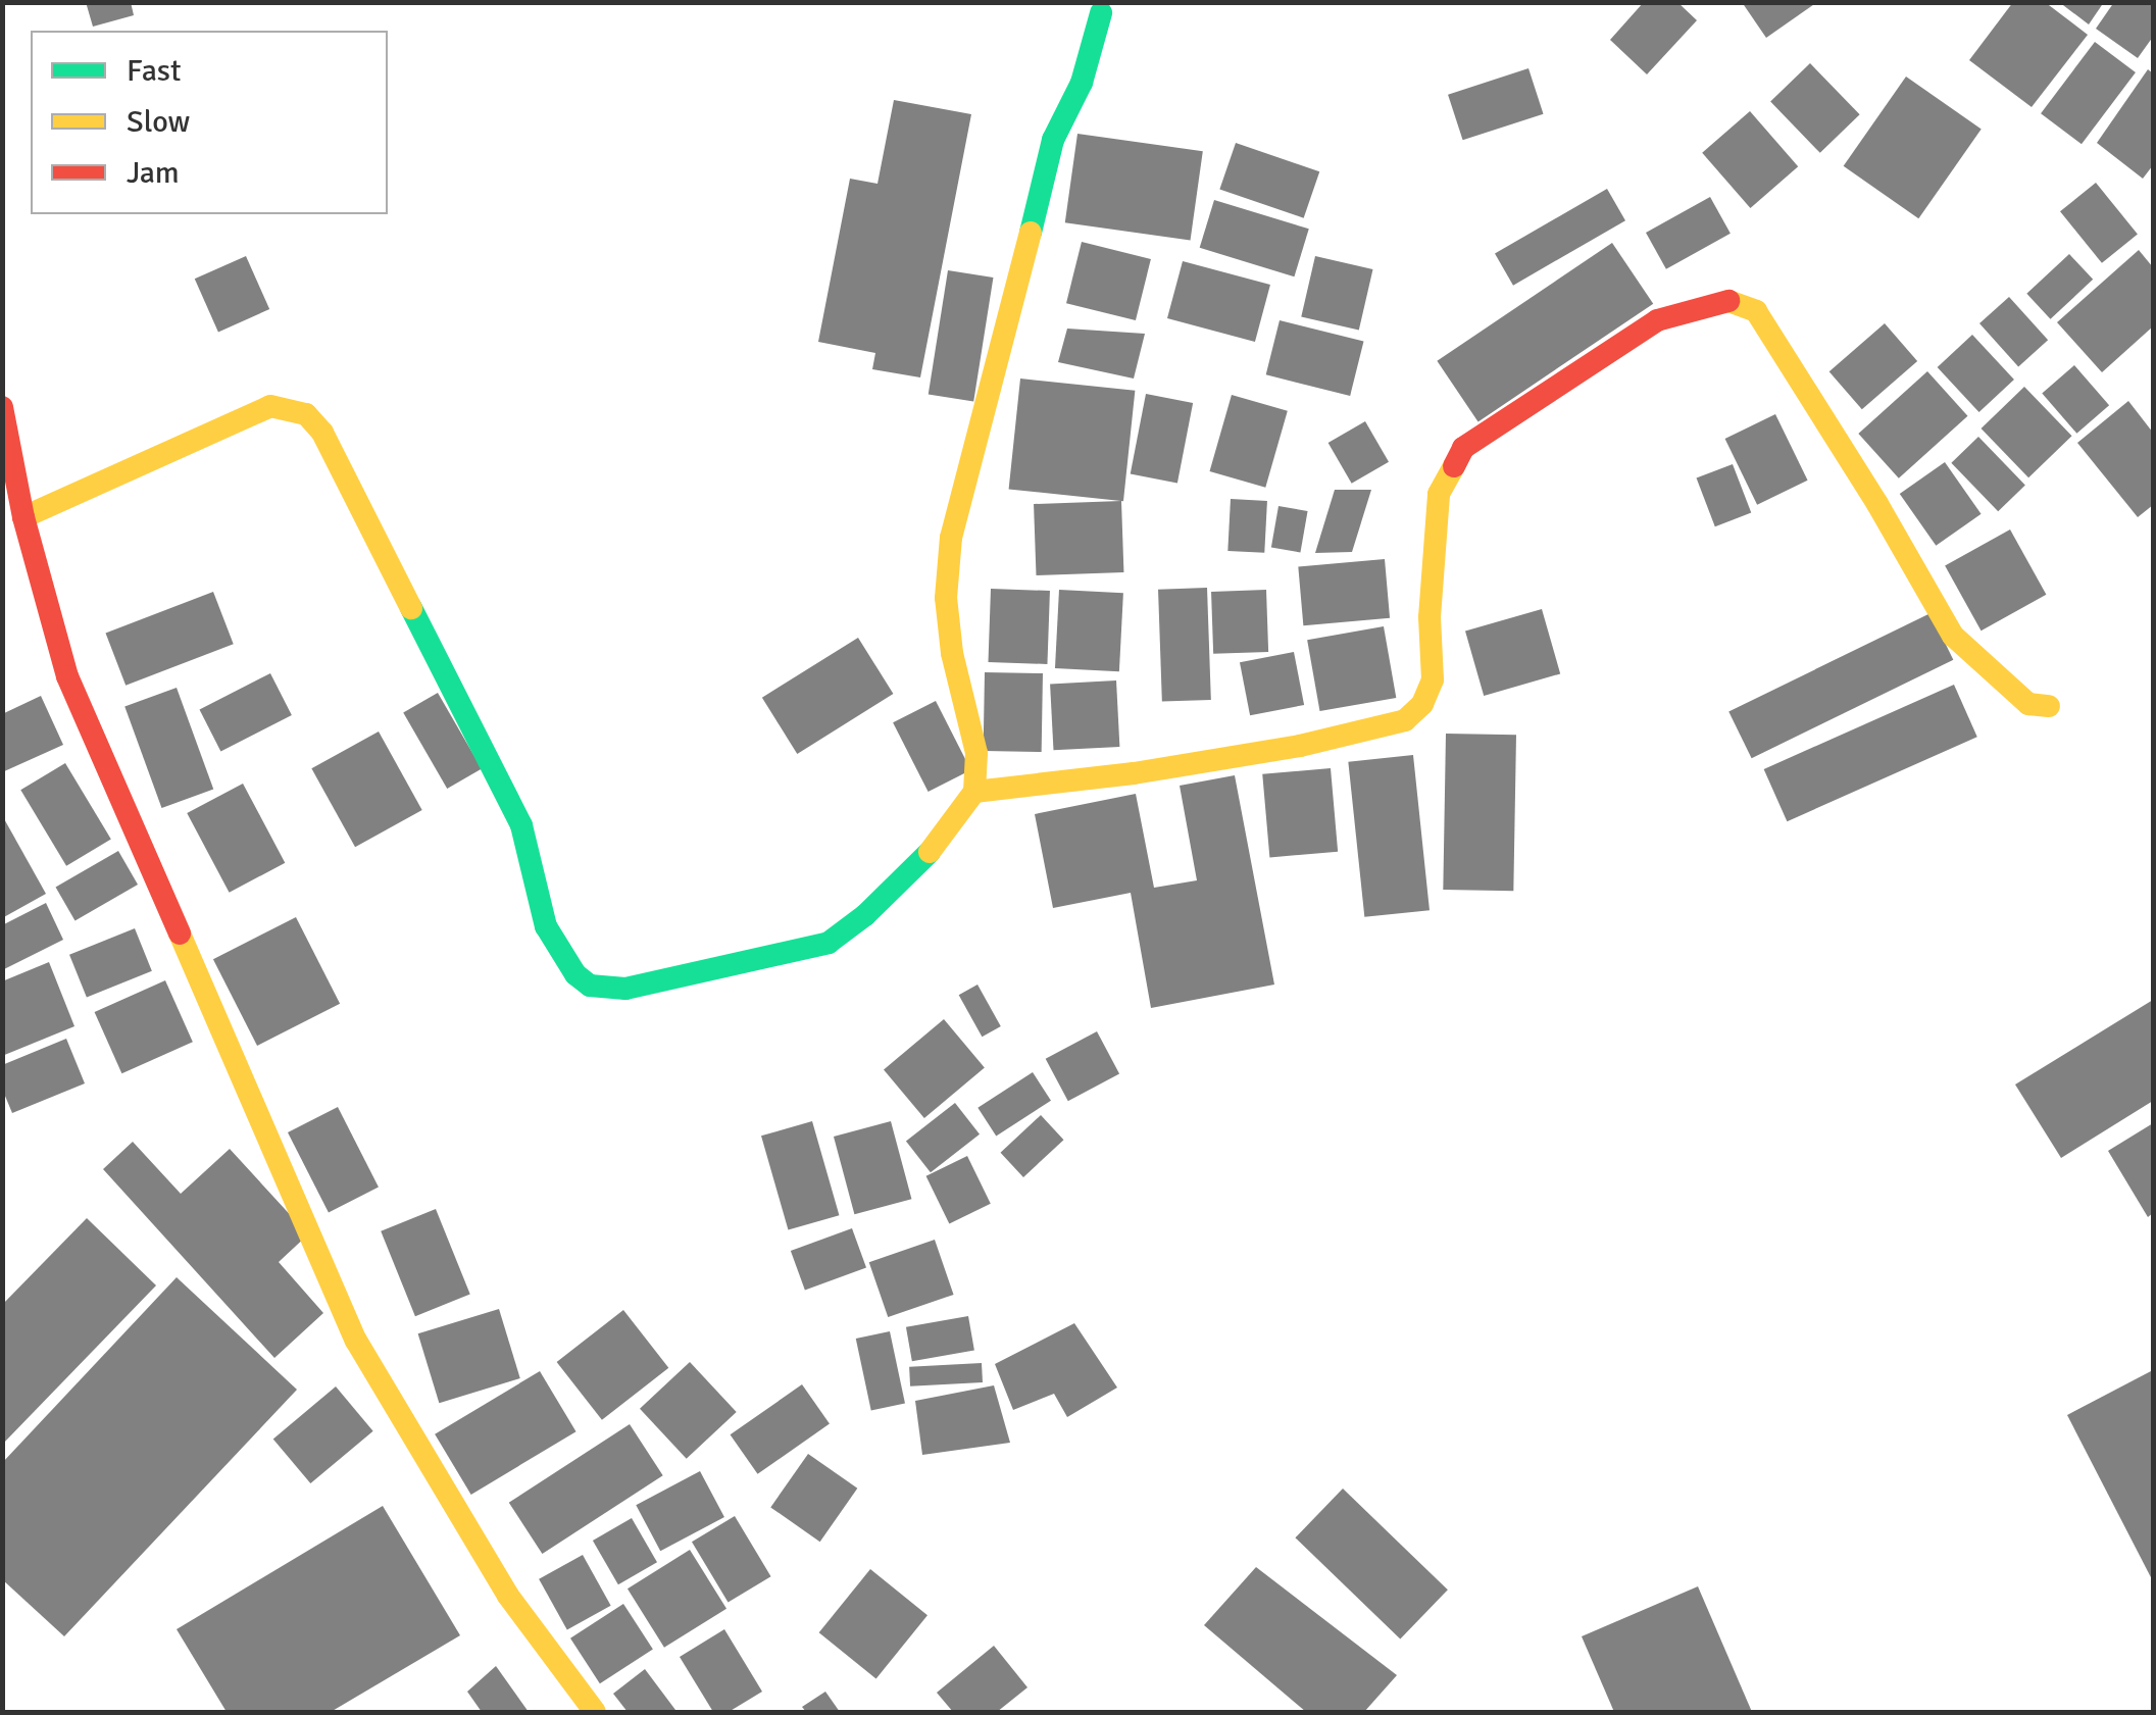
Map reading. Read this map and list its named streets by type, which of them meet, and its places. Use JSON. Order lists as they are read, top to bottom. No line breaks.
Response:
{"legend":["Fast","Slow","Jam"]}
